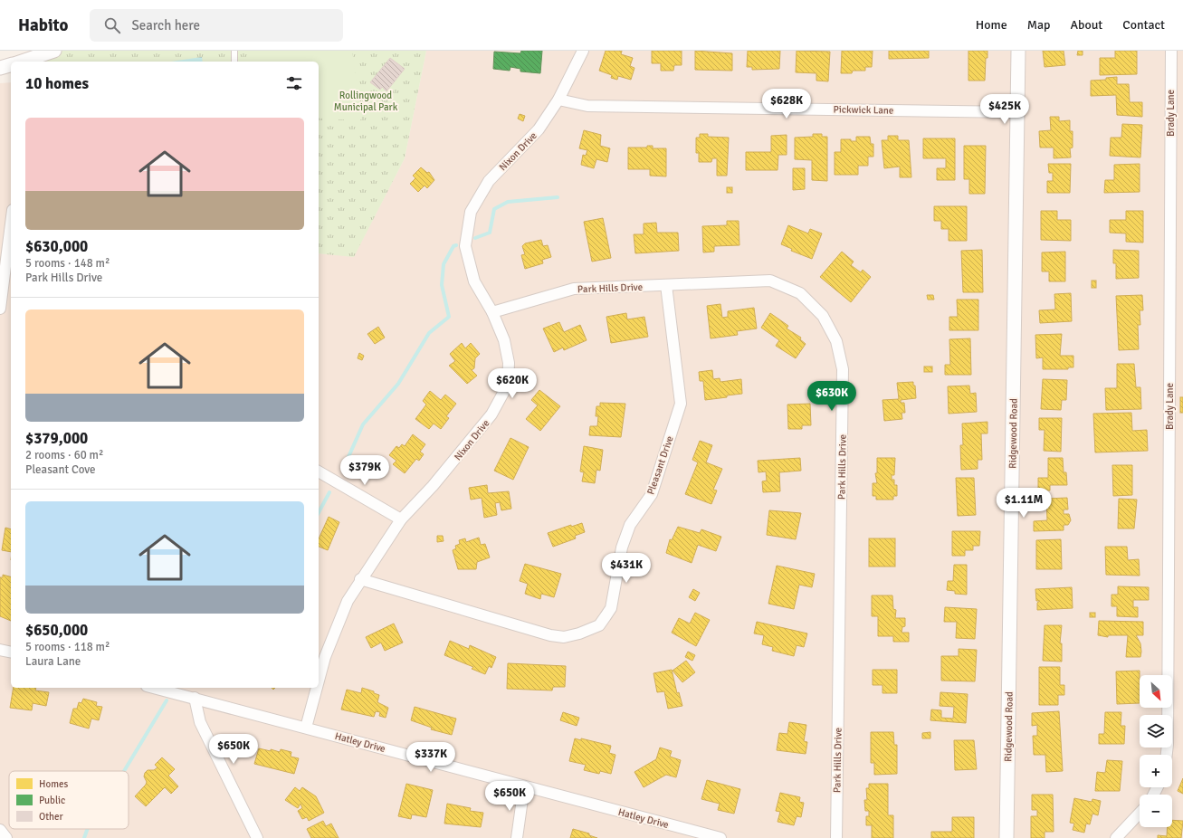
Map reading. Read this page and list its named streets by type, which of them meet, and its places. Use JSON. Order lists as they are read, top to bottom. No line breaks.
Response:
{"streets":{"street":["Pickwick Lane","Brady Lane","Nixon Drive","Park Hills Drive","Ridgewood Road","Pleasant Drive","Hatley Drive"]},"crossings":[["Pickwick Lane","Nixon Drive"],["Pickwick Lane","Ridgewood Road"],["Nixon Drive","Park Hills Drive"],["Nixon Drive","Pleasant Drive"],["Nixon Drive","Hatley Drive"],["Park Hills Drive","Pleasant Drive"]],"parks":["Rollingwood Municipal Park"],"legend":["Homes","Public","Other"],"north":"bottom right","page":{"header":"Habito","search":"Search here","nav":["Home","Map","About","Contact"],"heading":"10 homes","price":["$628K","$425K","$620K","$630K","$379K","$1.11M","$431K","$650K","$337K","$650K"],"list":[{"name":"$630,000","note":"5 rooms · 148 m² · Park Hills Drive"},{"name":"$379,000","note":"2 rooms · 60 m² · Pleasant Cove"},{"name":"$650,000","note":"5 rooms · 118 m² · Laura Lane"}],"map_buttons":["+","−"]}}
